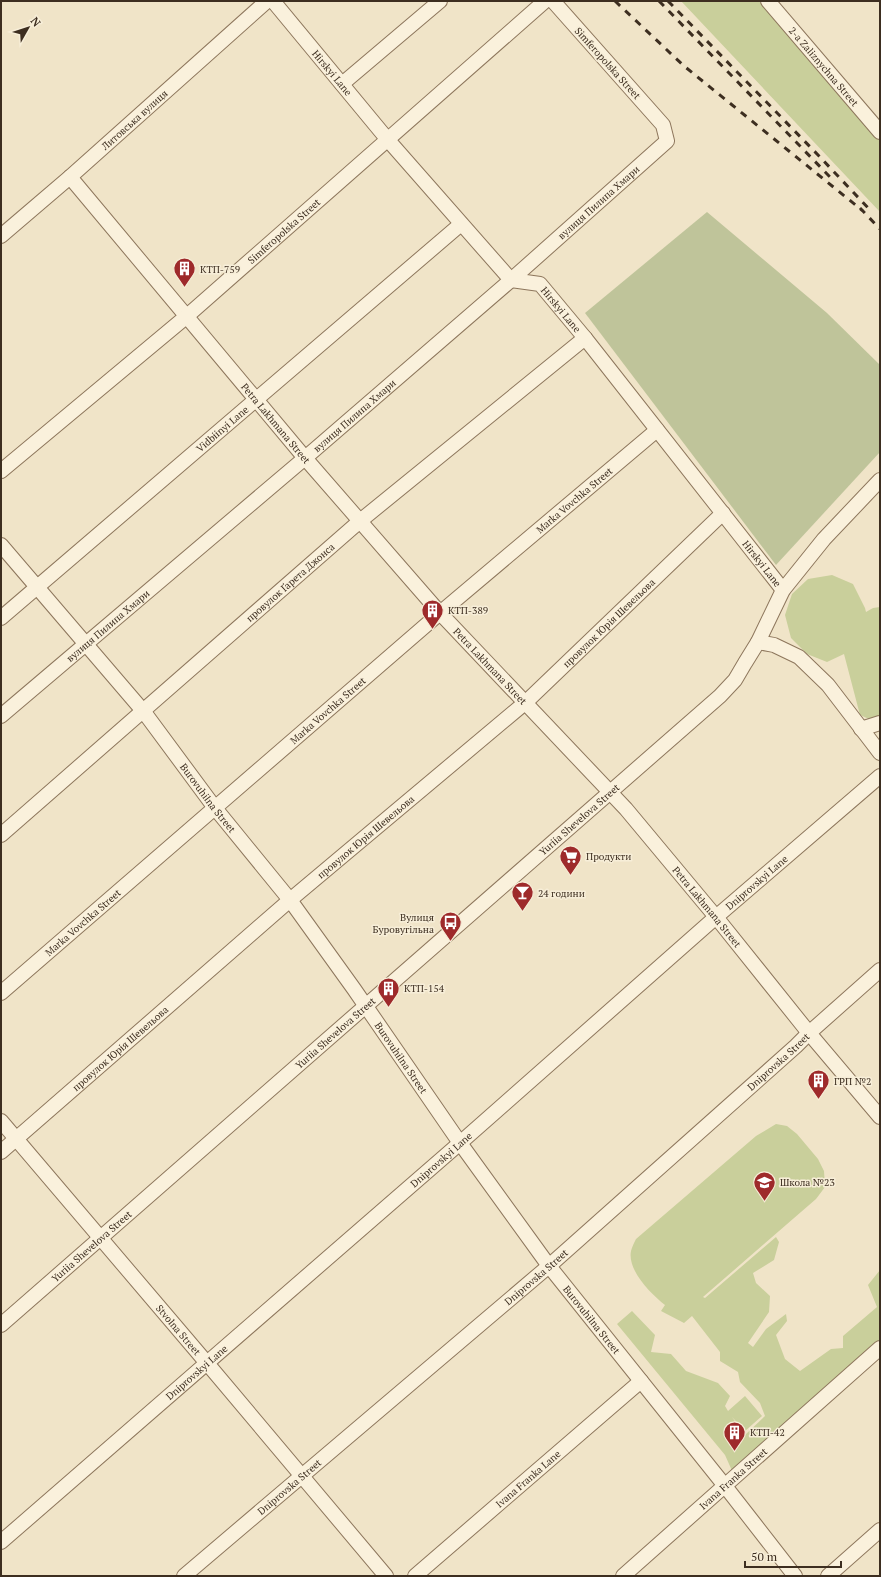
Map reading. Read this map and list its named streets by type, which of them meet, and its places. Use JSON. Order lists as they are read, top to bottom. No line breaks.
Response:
{"streets":{"street":["Simferopolska Street","2-a Zaliznychna Street","Hirskyi Lane","Литовська вулиця","вулиця Пилипа Хмари","Petra Lakhmana Street","Vidbiinyi Lane","Marka Vovchka Street","провулок Ґарета Джонса","провулок Юрія Шевельова","Burovuhilna Street","Yuriia Shevelova Street","Dniprovskyi Lane","Dniprovska Street","Stvolna Street","Ivana Franka Street","Ivana Franka Lane"]},"crossings":[["Simferopolska Street","Hirskyi Lane"],["Simferopolska Street","Petra Lakhmana Street"],["Hirskyi Lane","вулиця Пилипа Хмари"],["Hirskyi Lane","Vidbiinyi Lane"],["Hirskyi Lane","Marka Vovchka Street"],["Hirskyi Lane","провулок Ґарета Джонса"],["Hirskyi Lane","провулок Юрія Шевельова"],["Hirskyi Lane","Yuriia Shevelova Street"],["Литовська вулиця","Petra Lakhmana Street"],["вулиця Пилипа Хмари","Petra Lakhmana Street"],["вулиця Пилипа Хмари","Burovuhilna Street"],["Petra Lakhmana Street","Vidbiinyi Lane"],["Petra Lakhmana Street","Marka Vovchka Street"],["Petra Lakhmana Street","провулок Ґарета Джонса"],["Petra Lakhmana Street","провулок Юрія Шевельова"],["Petra Lakhmana Street","Yuriia Shevelova Street"],["Petra Lakhmana Street","Dniprovskyi Lane"],["Petra Lakhmana Street","Dniprovska Street"],["Vidbiinyi Lane","Burovuhilna Street"],["Marka Vovchka Street","Burovuhilna Street"],["провулок Ґарета Джонса","Burovuhilna Street"],["провулок Юрія Шевельова","Burovuhilna Street"],["провулок Юрія Шевельова","Stvolna Street"],["Burovuhilna Street","Yuriia Shevelova Street"],["Burovuhilna Street","Dniprovskyi Lane"],["Burovuhilna Street","Dniprovska Street"],["Burovuhilna Street","Ivana Franka Street"],["Burovuhilna Street","Ivana Franka Lane"],["Yuriia Shevelova Street","Stvolna Street"],["Dniprovskyi Lane","Stvolna Street"],["Dniprovska Street","Stvolna Street"]],"places":{"building":["КТП-759","КТП-389","КТП-154","ГРП №2","КТП-42"],"supermarket":["Продукти"],"bar":["24 години"],"bus stop":["Вулиця Буровугільна"],"school or university":["Школа №23"]},"scale_bar":"50 m","north":"top right"}
